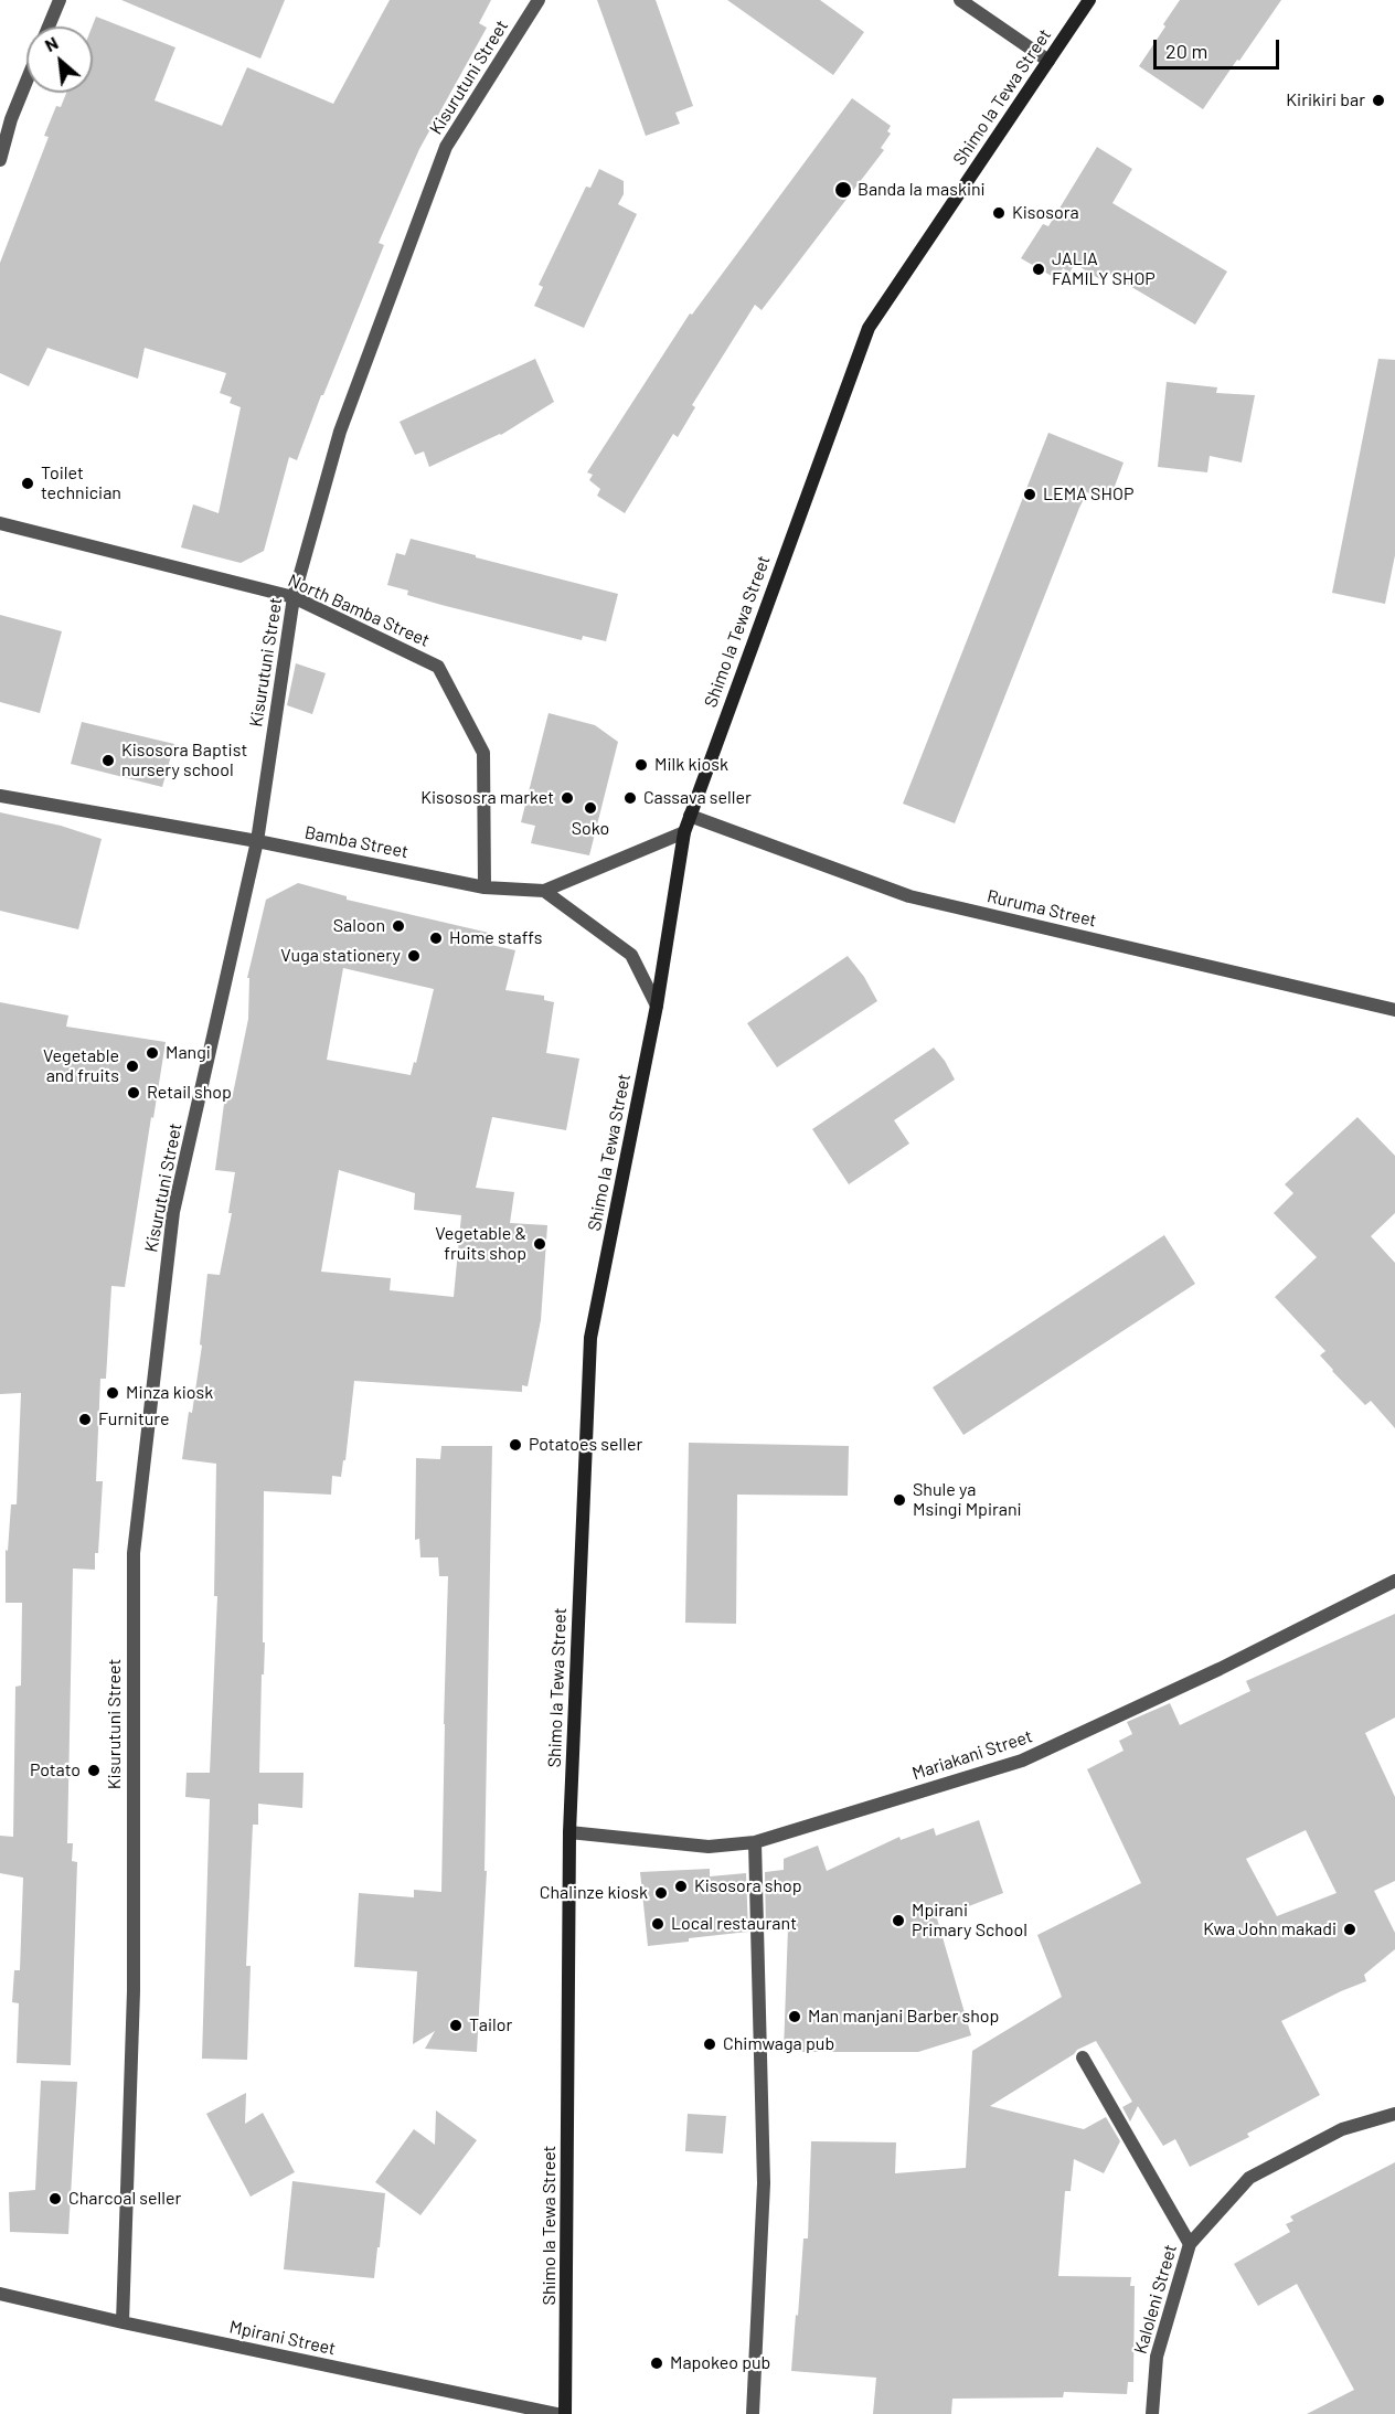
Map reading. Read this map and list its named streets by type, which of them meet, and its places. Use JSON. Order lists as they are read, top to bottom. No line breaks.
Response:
{"streets":{"street":["Kisurutuni Street","Shimo la Tewa Street","North Bamba Street","Bamba Street","Ruruma Street","Mariakani Street","Kaloleni Street","Mpirani Street"]},"crossings":[["Kisurutuni Street","North Bamba Street"],["Kisurutuni Street","Bamba Street"],["Kisurutuni Street","Mpirani Street"],["Shimo la Tewa Street","Ruruma Street"],["Shimo la Tewa Street","Mariakani Street"],["North Bamba Street","Bamba Street"]],"places":["Kirikiri bar","Banda la maskini","Kisosora","JALIA FAMILY SHOP","Toilet technician","LEMA SHOP","Kisosora Baptist nursery school","Milk kiosk","Kisososra market","Cassava seller","Soko","Saloon","Home staffs","Vuga stationery","Mangi","Vegetable and fruits","Retail shop","Vegetable & fruits shop","Minza kiosk","Furniture","Potatoes seller","Shule ya Msingi Mpirani","Potato","Kisosora shop","Chalinze kiosk","Mpirani Primary School","Local restaurant","Kwa John makadi","Man manjani Barber shop","Tailor","Chimwaga pub","Charcoal seller","Mapokeo pub"],"scale_bar":"20 m","north":"top left"}
